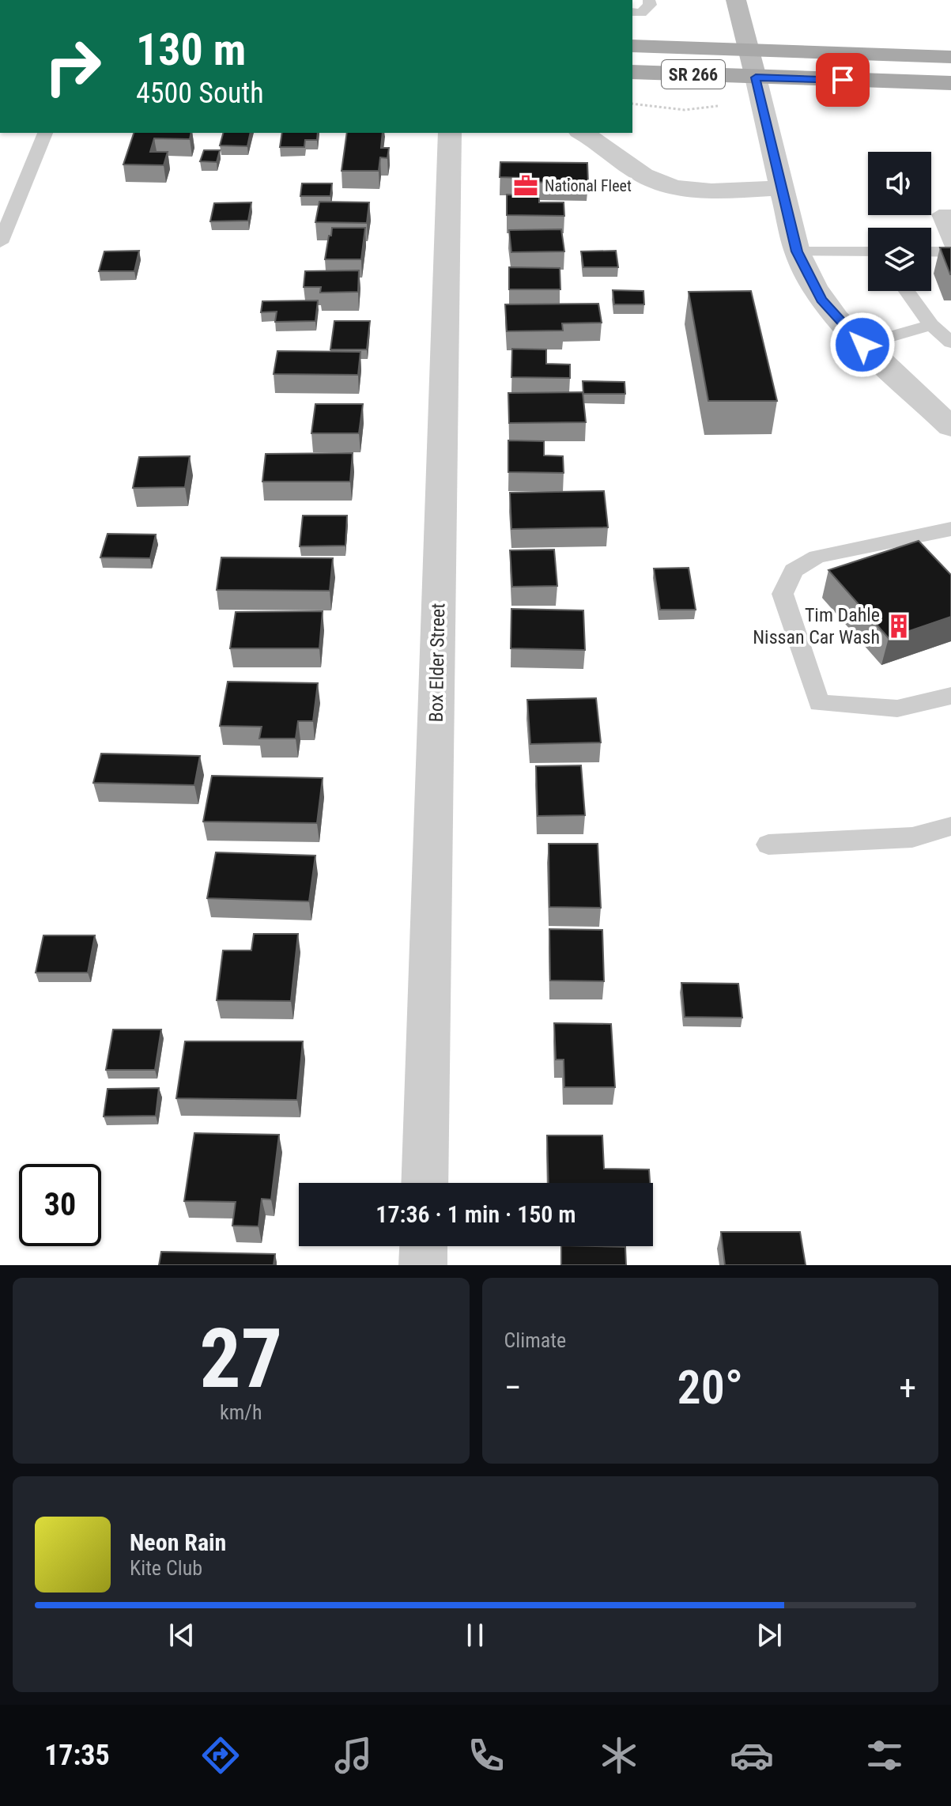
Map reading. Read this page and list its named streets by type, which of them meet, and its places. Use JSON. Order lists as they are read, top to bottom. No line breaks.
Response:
{"streets":{"main road":["SR 266"],"street":["Box Elder Street"]},"places":{"office":["National Fleet"],"building":["Tim Dahle Nissan Car Wash"]},"page":{"turn":["130 m","4500 South"],"limit":"30","trip":"17:36 · 1 min · 150 m","tile":[["27","km/h"],"Climate"],"heat":["−","20°","+"],"song":["Neon Rain","Kite Club"],"tabs":"17:35"}}
